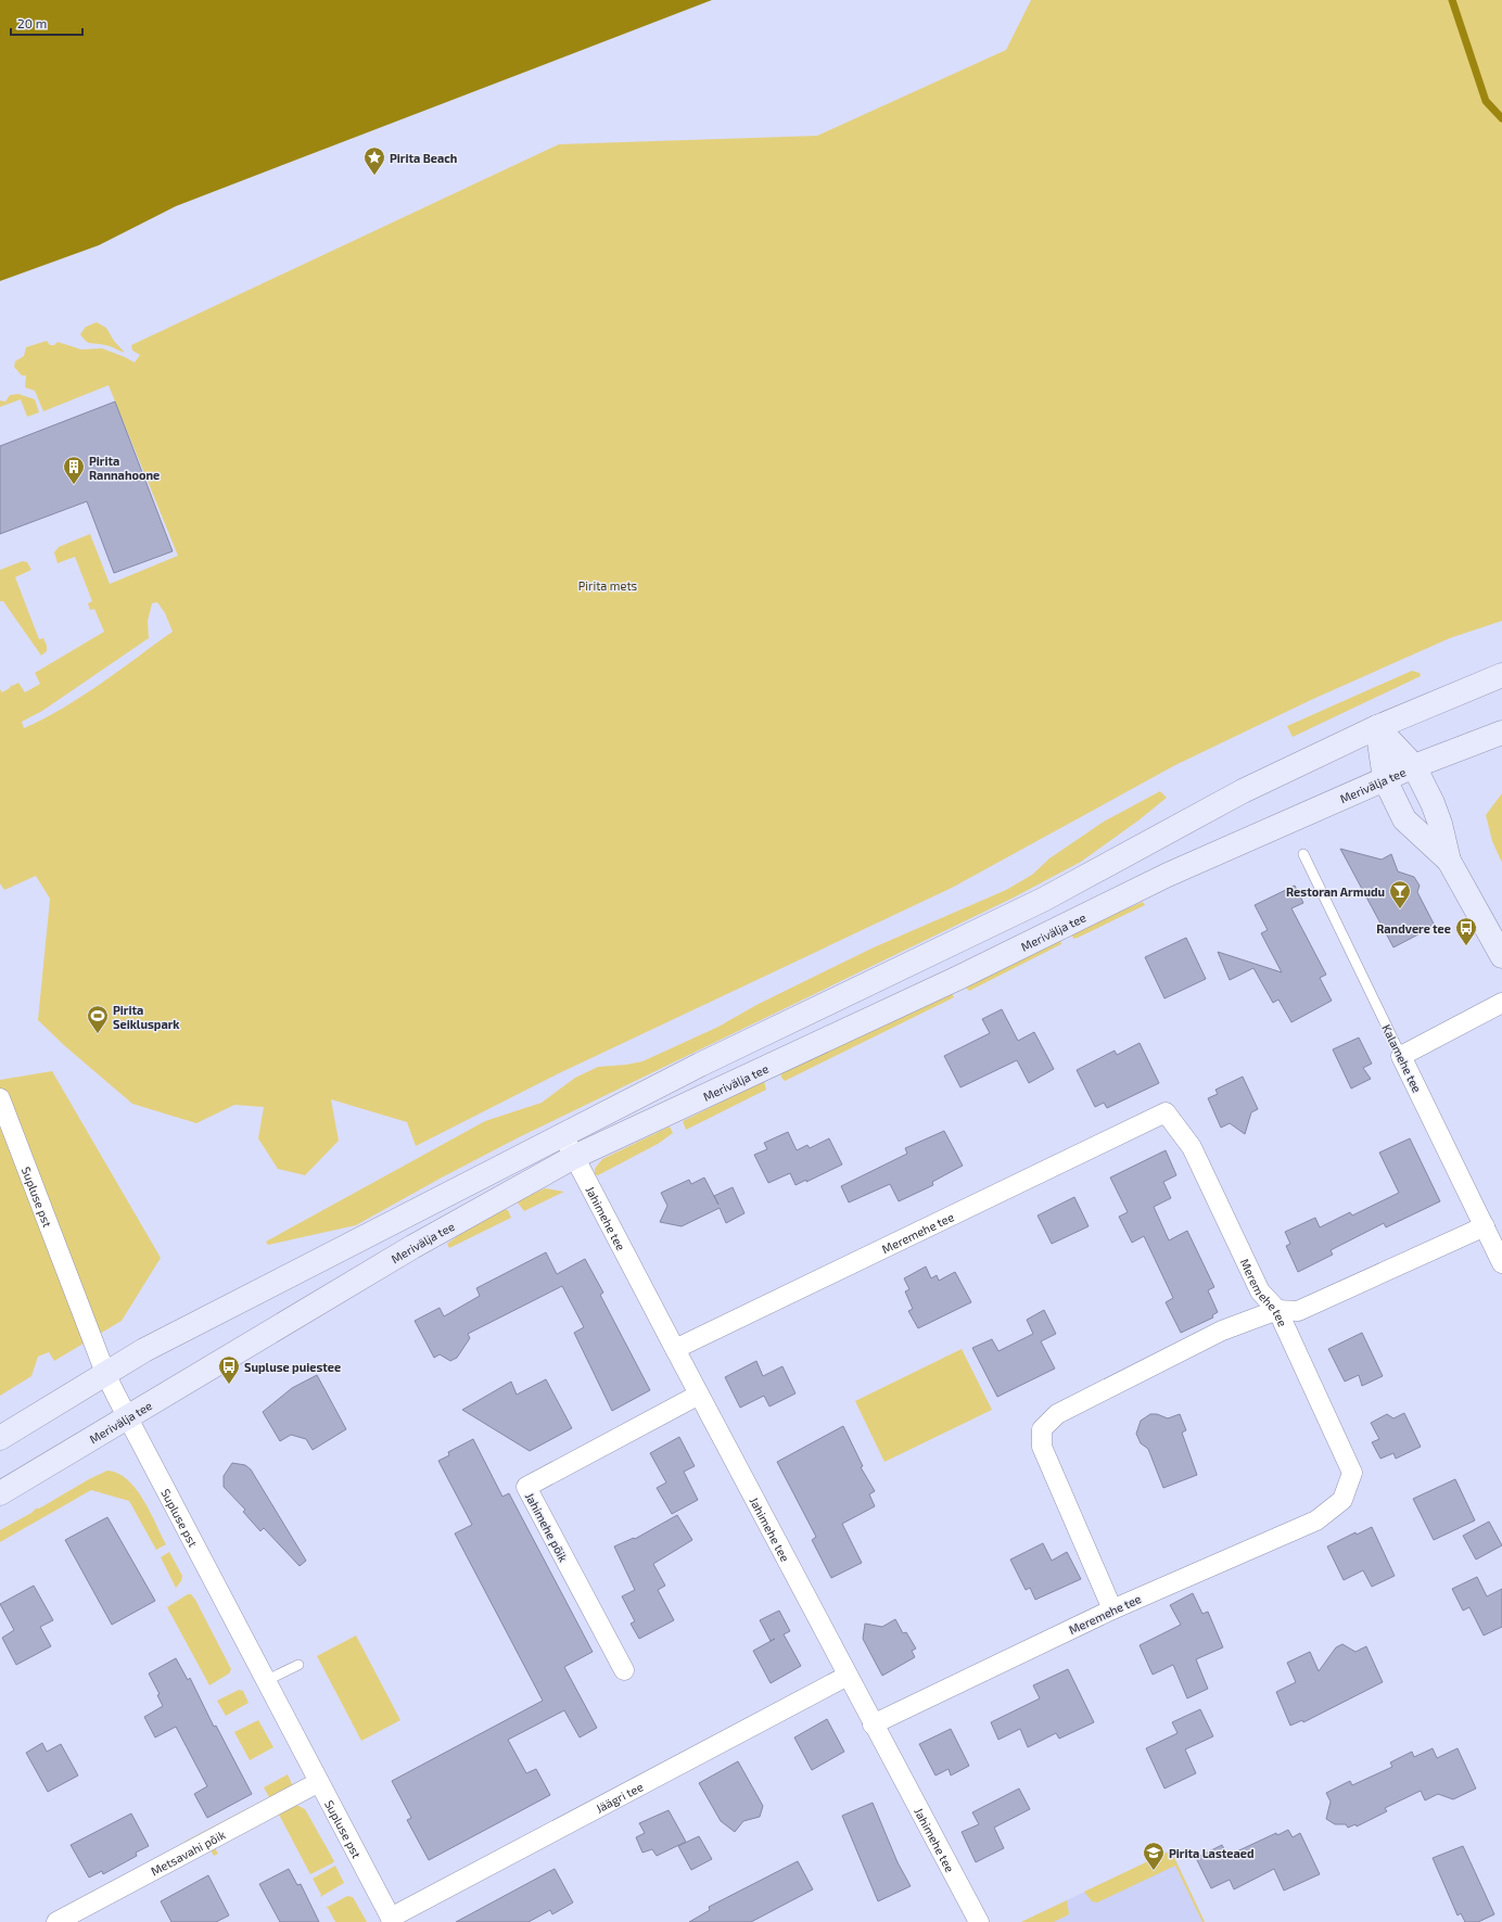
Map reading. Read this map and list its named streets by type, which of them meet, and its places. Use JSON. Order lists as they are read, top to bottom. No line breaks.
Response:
{"streets":{"main road":["Merivälja tee"],"street":["Kalamehe tee","Supluse pst","Jahimehe tee","Meremehe tee","Jahimehe põik","Jäägri tee","Metsavahi põik"]},"crossings":[["Merivälja tee","Supluse pst"],["Merivälja tee","Jahimehe tee"],["Supluse pst","Jäägri tee"],["Supluse pst","Metsavahi põik"],["Jahimehe tee","Meremehe tee"],["Jahimehe tee","Jahimehe põik"],["Jahimehe tee","Jäägri tee"]],"parks":["Pirita mets"],"places":{"place":["Pirita Beach"],"building":["Pirita Rannahoone"],"bar":["Restoran Armudu"],"bus stop":["Randvere tee","Supluse puiestee"],"sports":["Pirita Seikluspark"],"school or university":["Pirita Lasteaed"]},"scale_bar":"20 m"}
